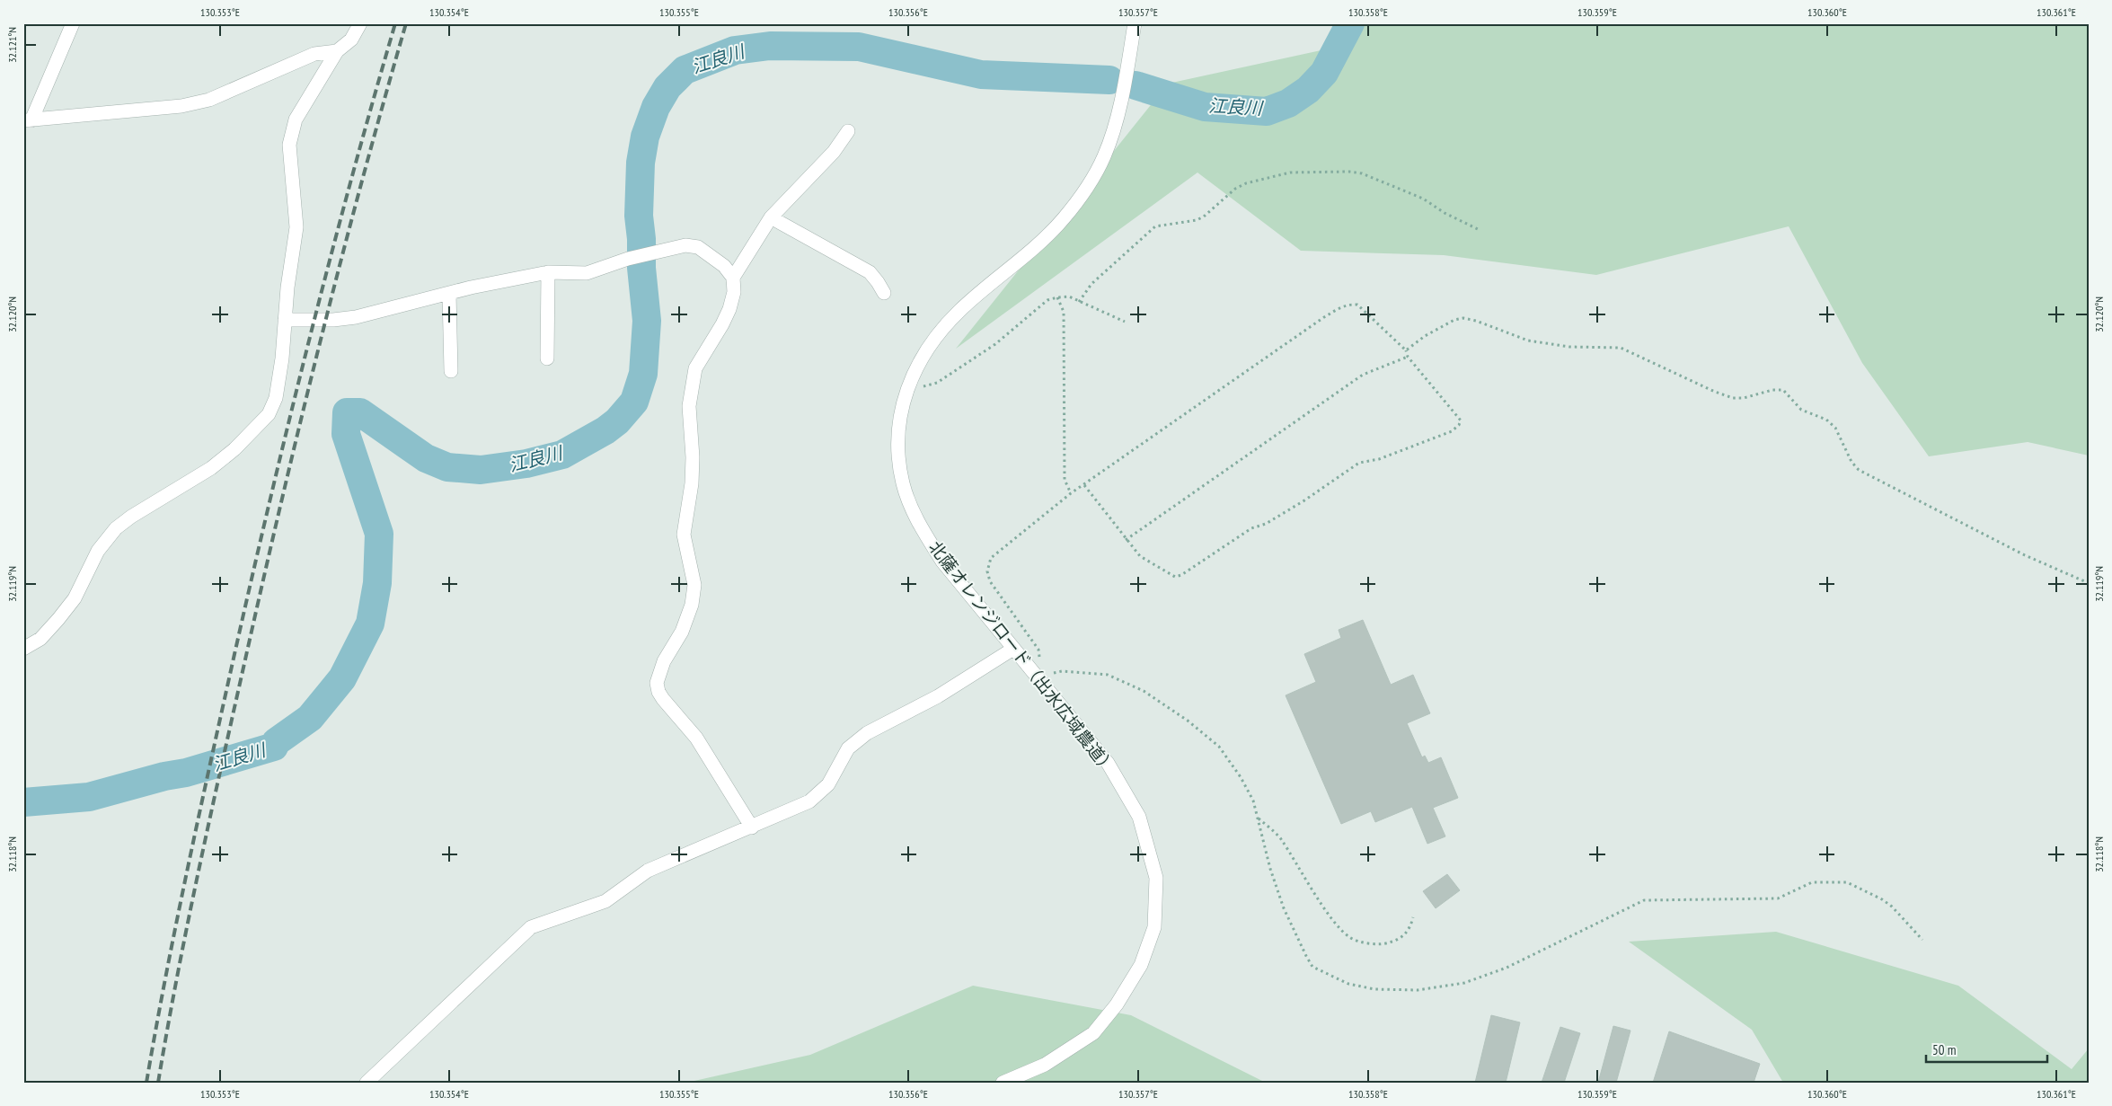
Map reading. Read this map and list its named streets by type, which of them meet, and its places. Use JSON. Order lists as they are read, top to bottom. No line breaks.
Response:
{"streets":{"street":["北薩オレンジロード（出水広域農道）"]},"water":["江良川"],"scale_bar":"50 m","coordinates":["130.353°E","130.354°E","130.355°E","130.356°E","130.357°E","130.358°E","130.359°E","130.360°E","130.361°E","32.121°N","32.120°N","32.119°N","32.118°N"]}
